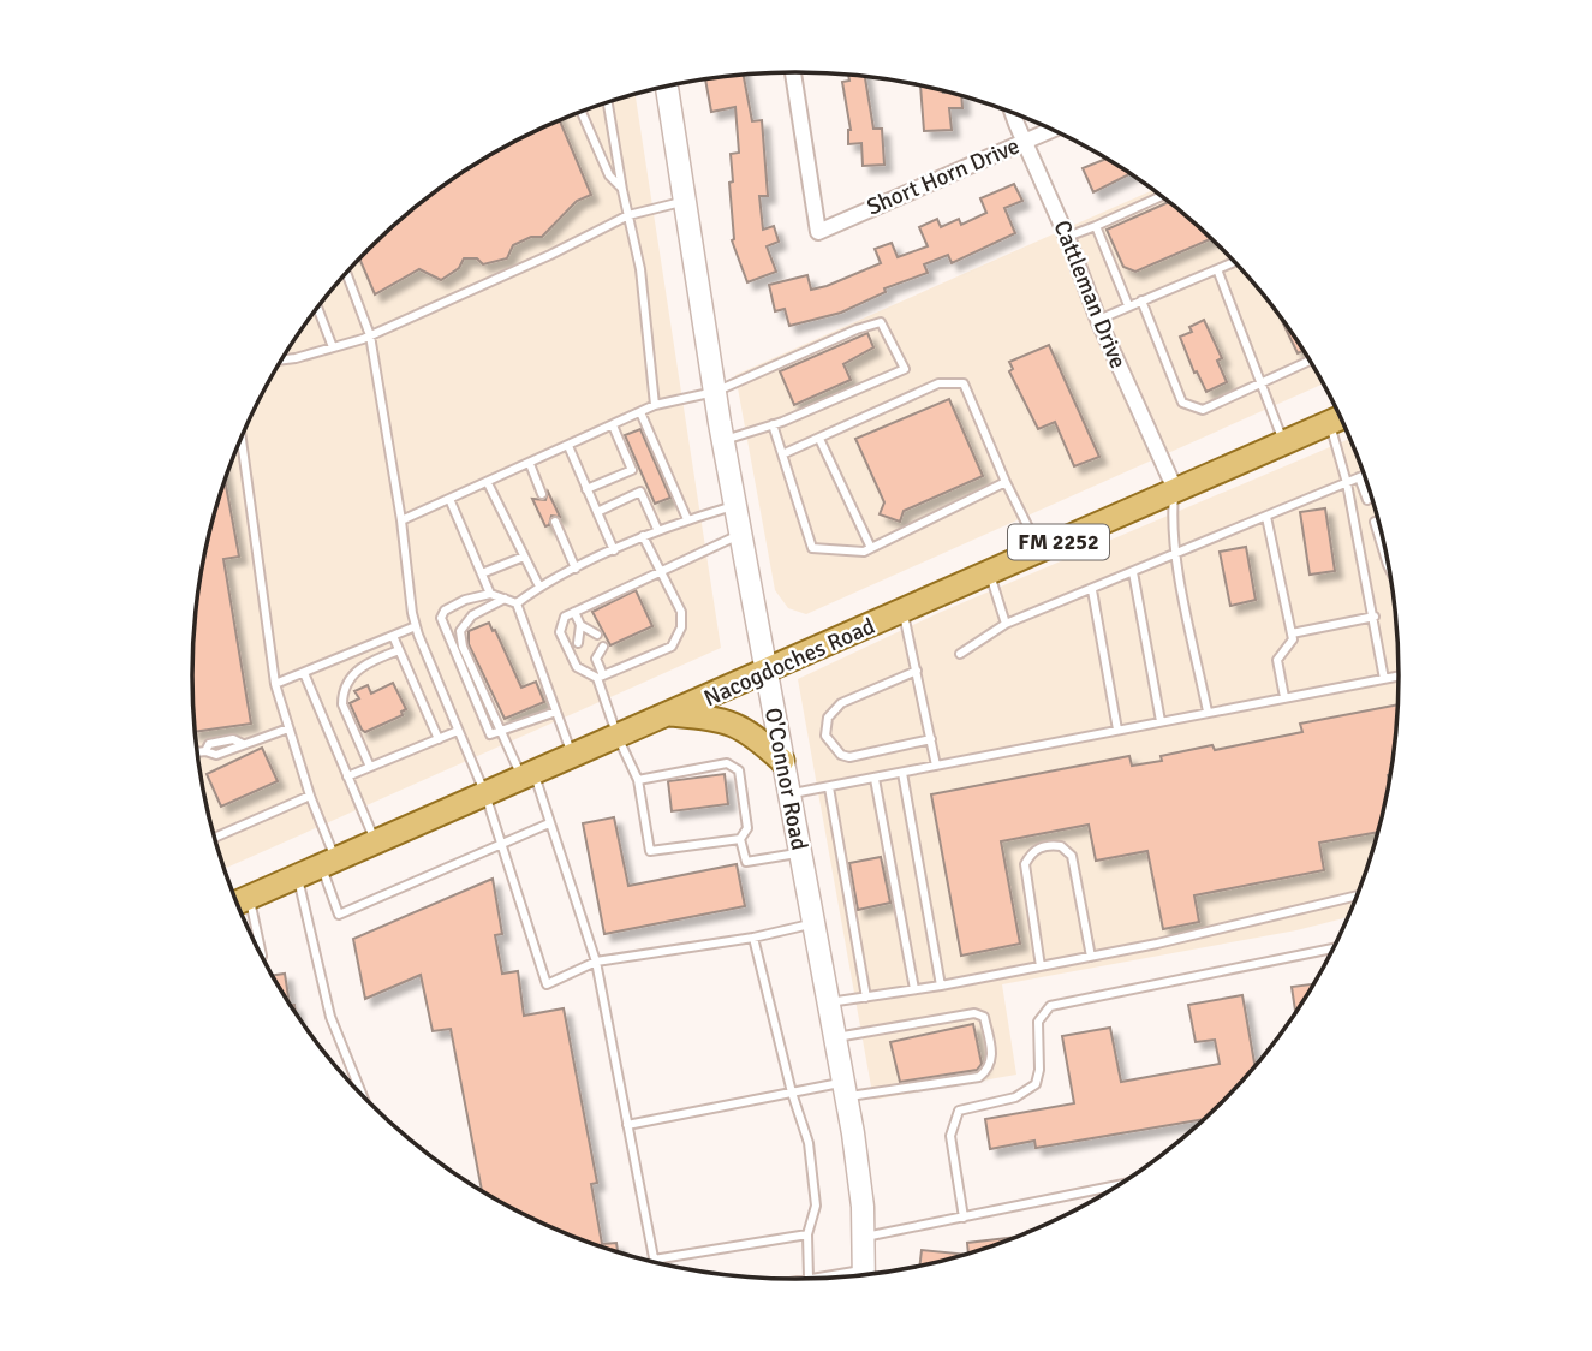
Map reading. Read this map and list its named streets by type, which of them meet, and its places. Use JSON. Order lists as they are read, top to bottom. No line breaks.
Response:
{"streets":{"main road":["FM 2252","Nacogdoches Road","O'Connor Road"],"street":["Short Horn Drive","Cattleman Drive"]},"crossings":[["Short Horn Drive","Cattleman Drive"],["Cattleman Drive","Nacogdoches Road"],["Nacogdoches Road","O'Connor Road"]]}
